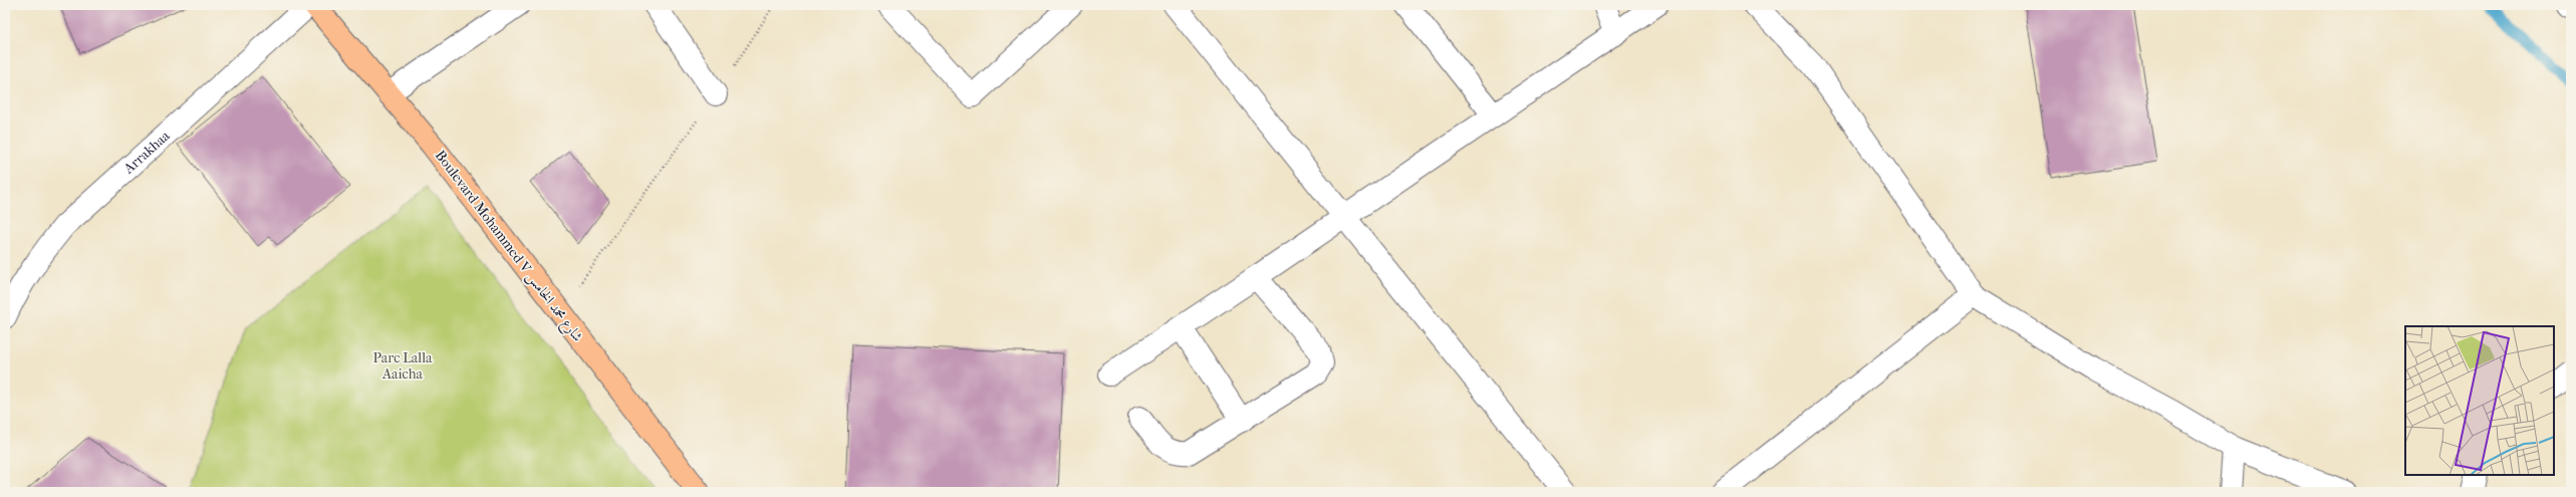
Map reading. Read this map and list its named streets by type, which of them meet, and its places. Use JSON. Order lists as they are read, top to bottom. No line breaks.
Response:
{"streets":{"main road":["Boulevard Mohammed V شارع محمد الخامس"],"street":["Arrakhaa"]},"parks":["Parc Lalla Aaicha"]}
